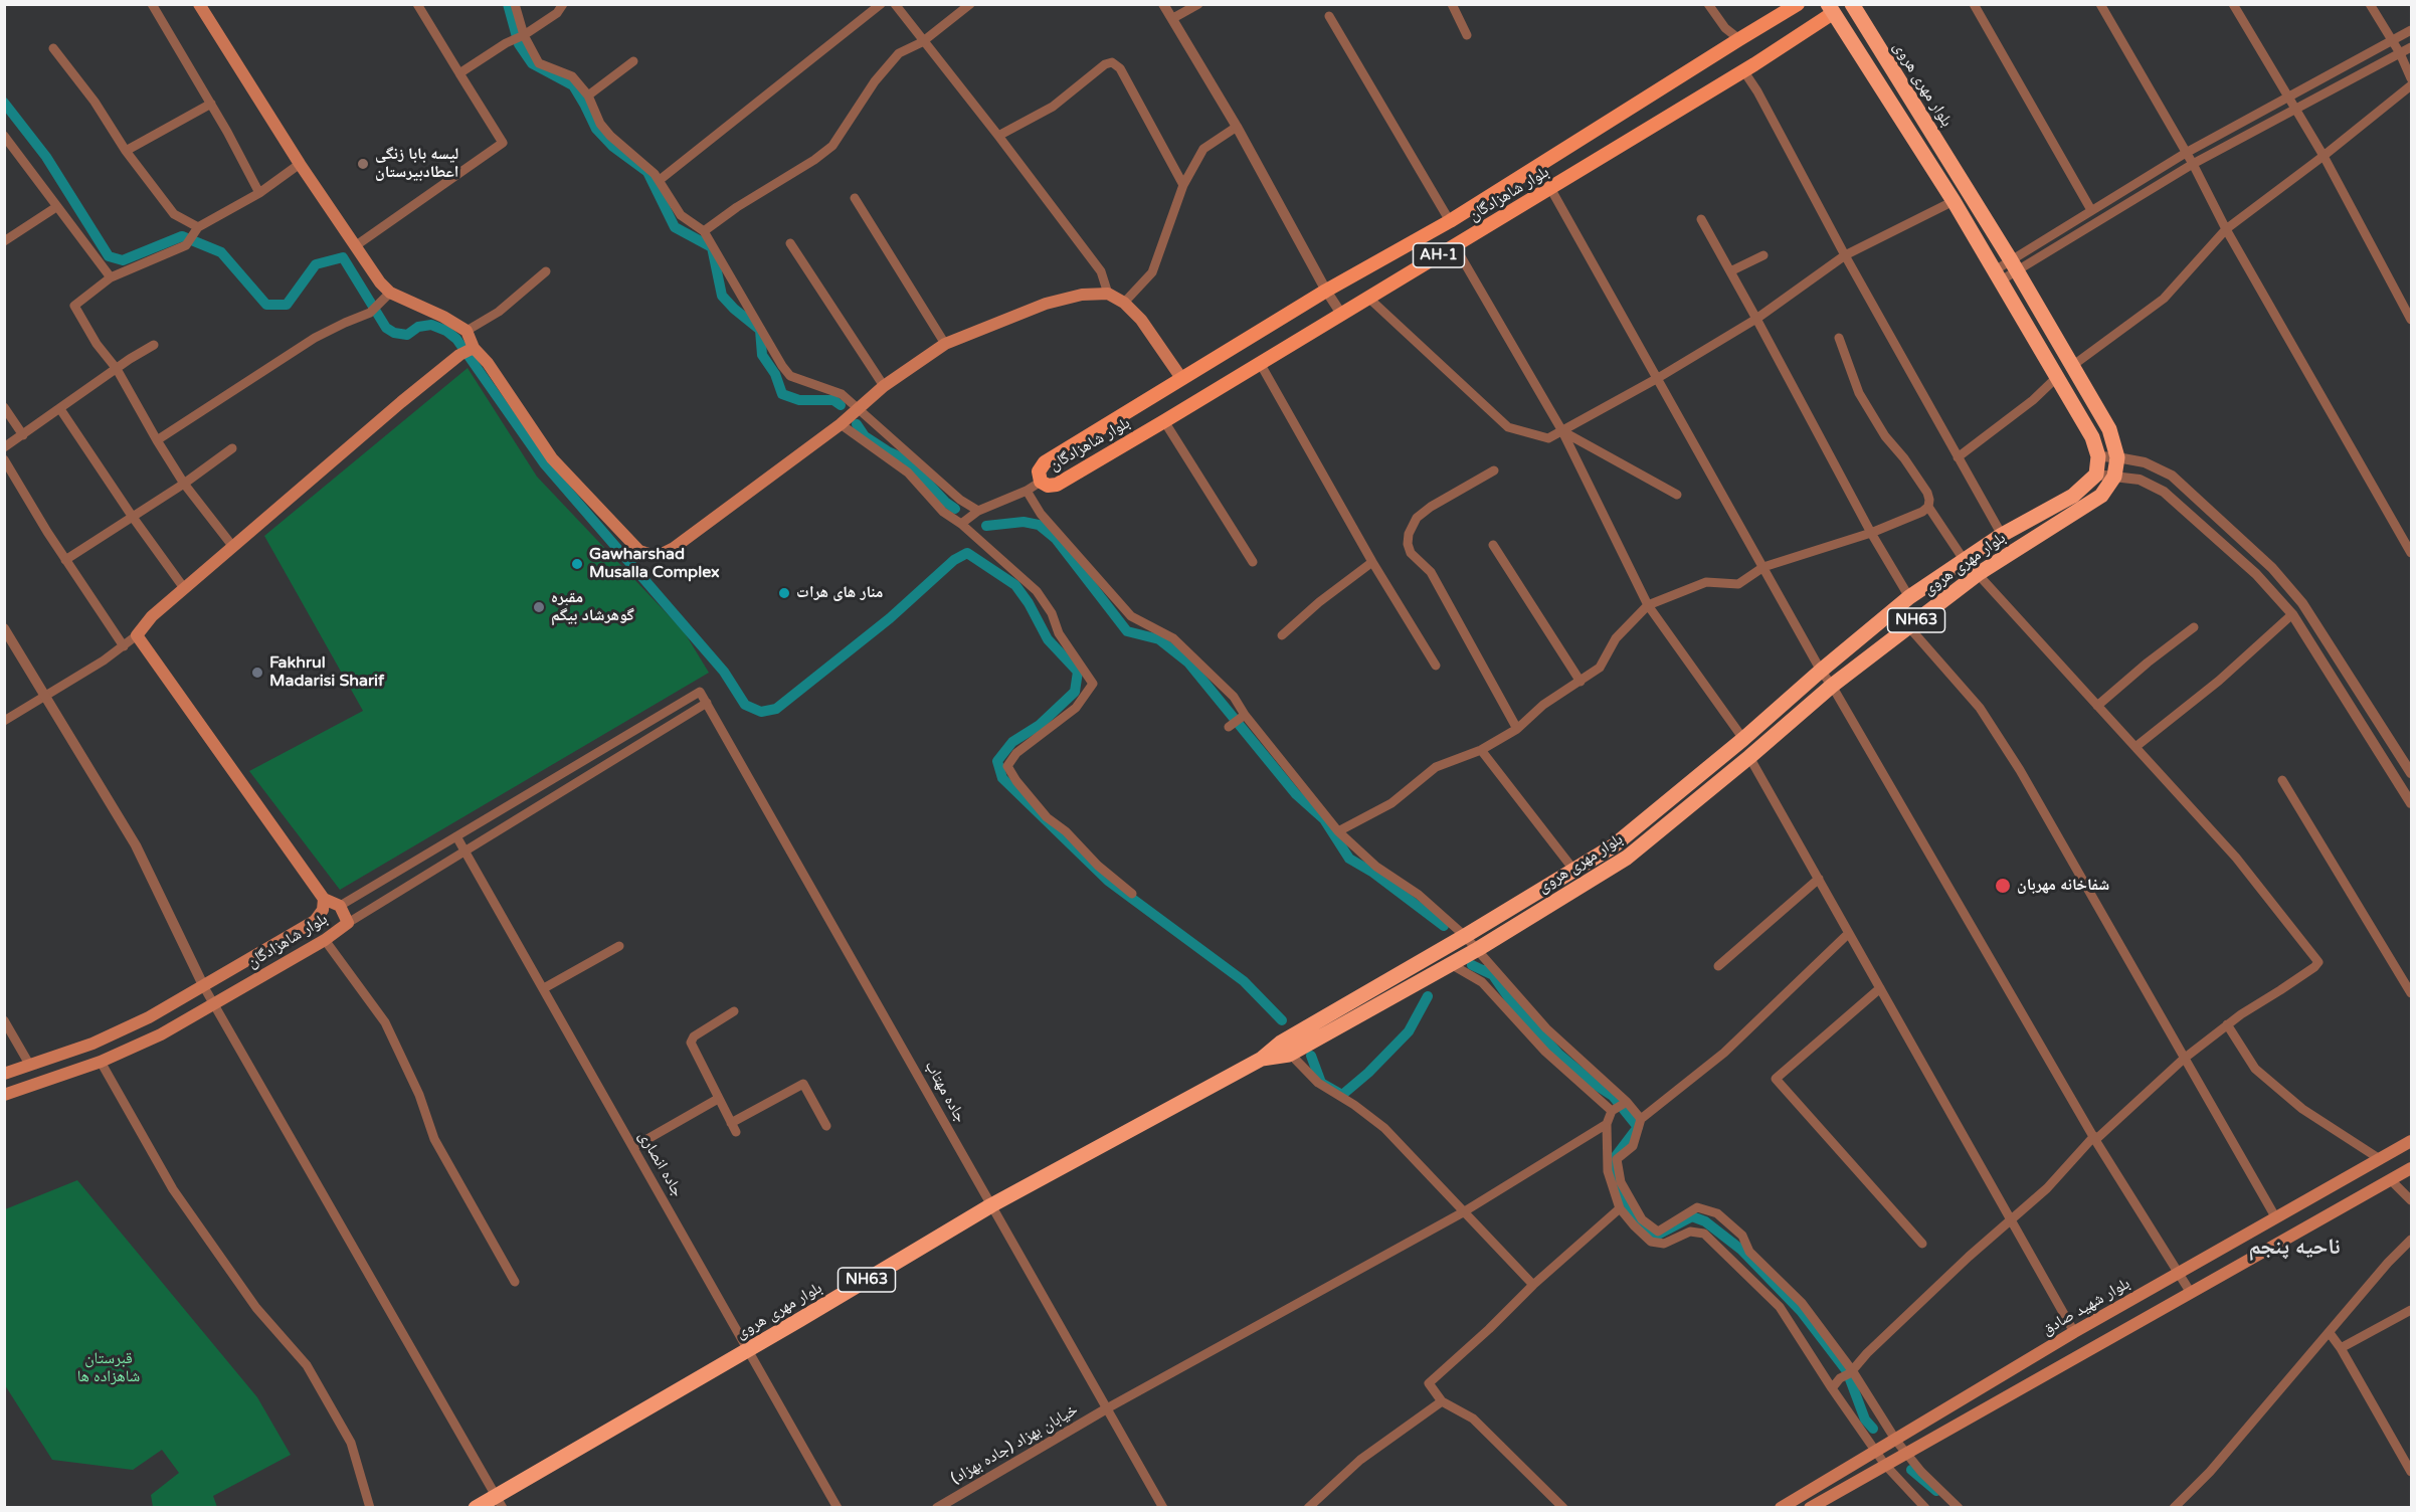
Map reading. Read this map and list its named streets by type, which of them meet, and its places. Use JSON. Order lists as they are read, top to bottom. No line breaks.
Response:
{"streets":{"highway":["بلوار مهری هروی","NH63"],"main road":["بلوار شاهزادگان","AH-1","بلوار شهید صادق"],"street":["جاده مهتاب","جاده انصاری","خیابان بهزاد (جاده بهزاد)"]},"crossings":[["بلوار مهری هروی","جاده مهتاب"],["بلوار مهری هروی","جاده انصاری"],["جاده مهتاب","جاده انصاری"],["جاده مهتاب","خیابان بهزاد (جاده بهزاد)"]],"districts":["ناحیه پنجم"],"parks":["قبرستان شاهزاده ها"],"places":["لیسه بابا زنگی اعطادبیرستان","Gawharshad Musalla Complex","منار های هرات","مقبره گوهرشاد بیگم","Fakhrul Madarisi Sharif","شفاخانه مهربان"]}
